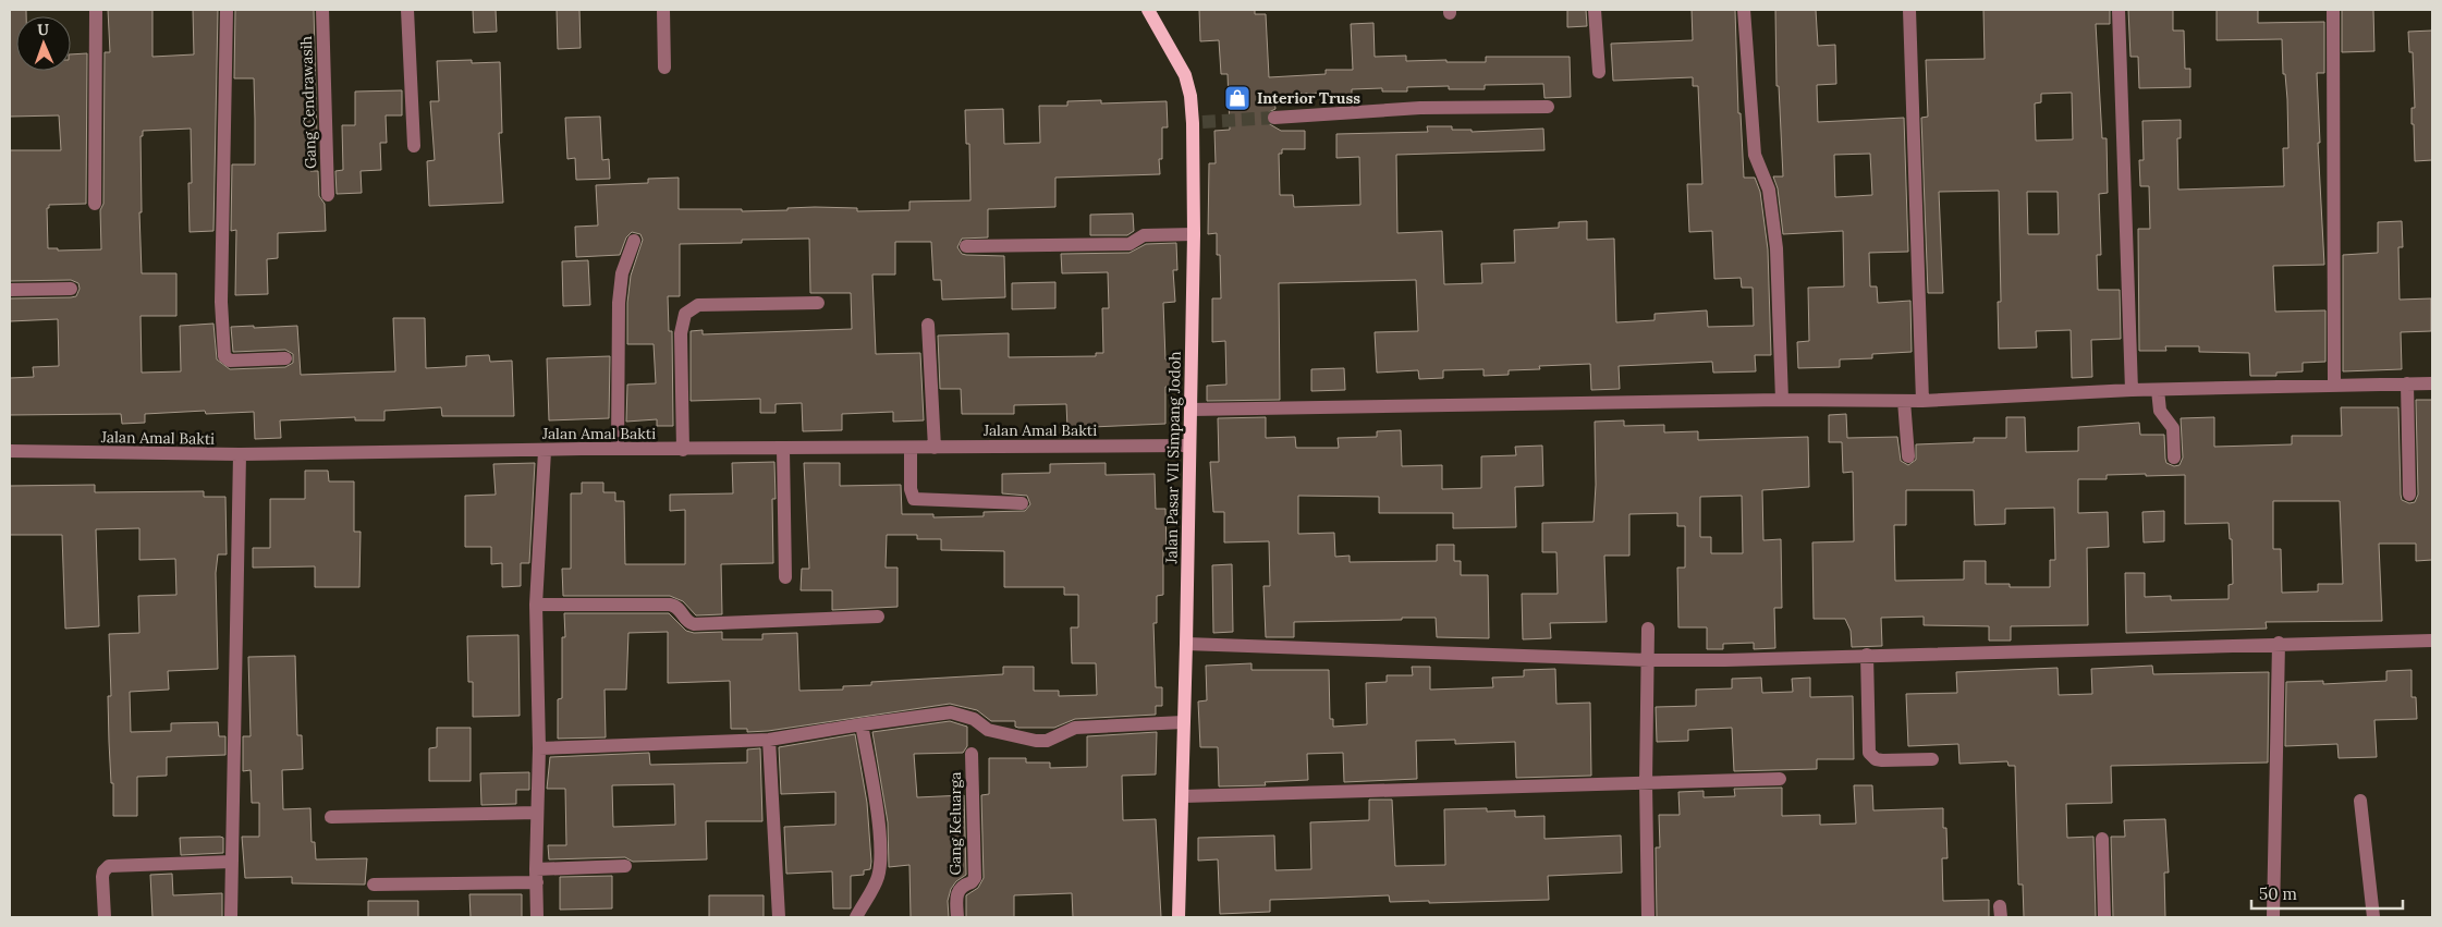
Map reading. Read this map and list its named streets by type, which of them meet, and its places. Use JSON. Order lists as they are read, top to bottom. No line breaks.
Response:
{"streets":{"main road":["Jalan Pasar VII Simpang Jodoh"],"street":["Gang Cendrawasih","Jalan Amal Bakti","Gang Keluarga"]},"crossings":[["Jalan Amal Bakti","Jalan Pasar VII Simpang Jodoh"]],"places":{"shop":["Interior Truss"]},"scale_bar":"50 m","north":"top"}
